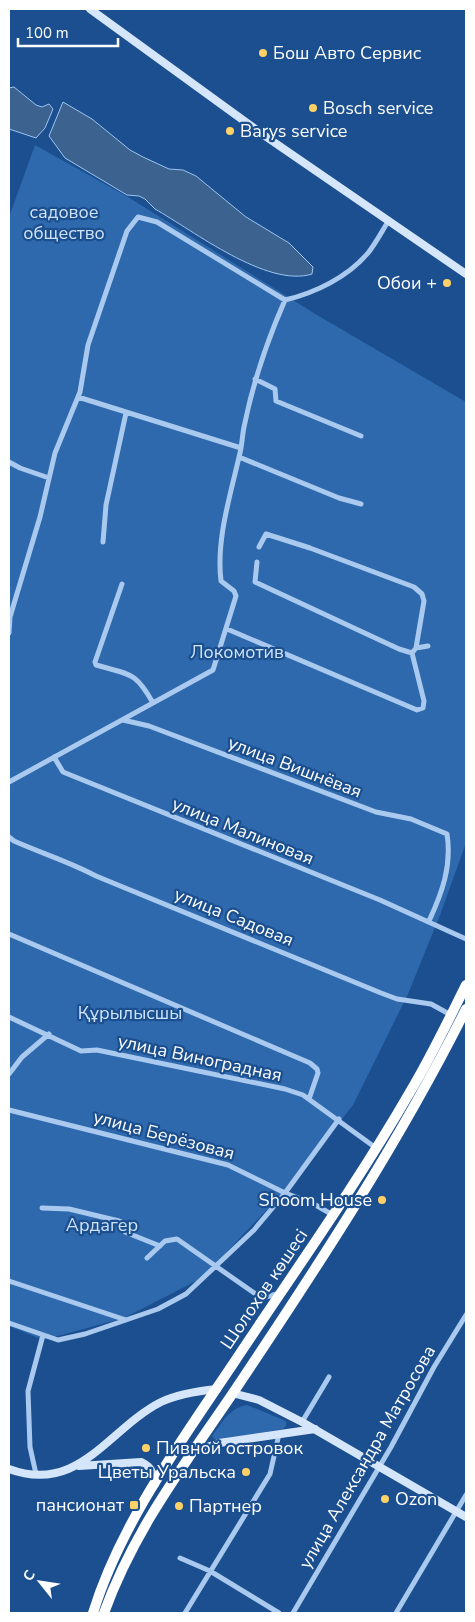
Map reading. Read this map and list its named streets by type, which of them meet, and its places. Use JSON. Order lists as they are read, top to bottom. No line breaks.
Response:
{"streets":{"highway":["Шолохов көшесі"],"street":["улица Вишнёвая","улица Малиновая","улица Садовая","улица Виноградная","улица Берёзовая","улица Александра Матросова"]},"crossings":[["улица Вишнёвая","улица Малиновая"],["улица Садовая","Шолохов көшесі"],["улица Виноградная","Шолохов көшесі"],["улица Берёзовая","Шолохов көшесі"]],"parks":["садовое общество","Локомотив","Құрылысшы","Ардагер"],"places":{"other":["Бош Авто Сервис","Bosch service","Barys service","Обои +","Shoom House","Пивной островок","Цветы Уральска","Ozon","Партнер"],"transit":["пансионат"]},"scale_bar":"100 m","north":"top left"}
